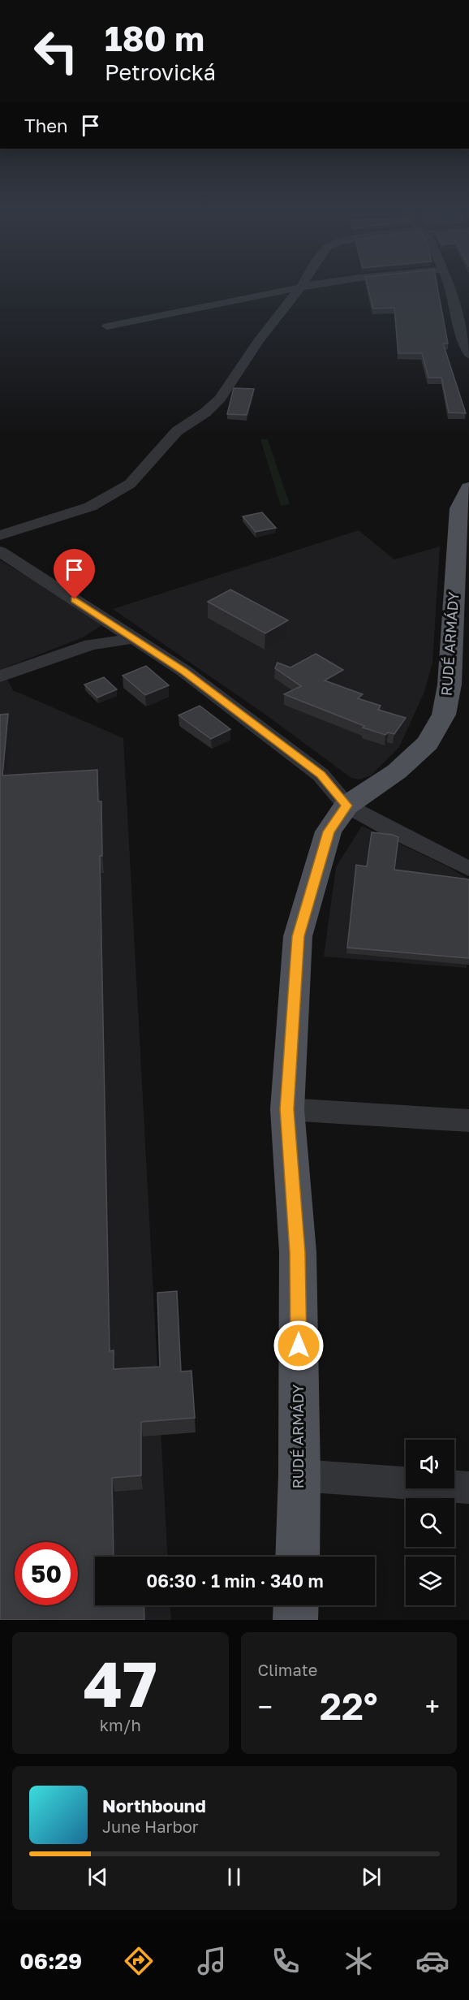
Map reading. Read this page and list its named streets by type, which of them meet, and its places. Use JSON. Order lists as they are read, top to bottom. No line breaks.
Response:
{"streets":{"main road":["RUDÉ ARMÁDY"]},"page":{"turn":["180 m","Petrovická"],"then":"Then","limit":"50","trip":"06:30 · 1 min · 340 m","tile":[["47","km/h"],"Climate"],"heat":["−","22°","+"],"song":["Northbound","June Harbor"],"tabs":"06:29"}}
